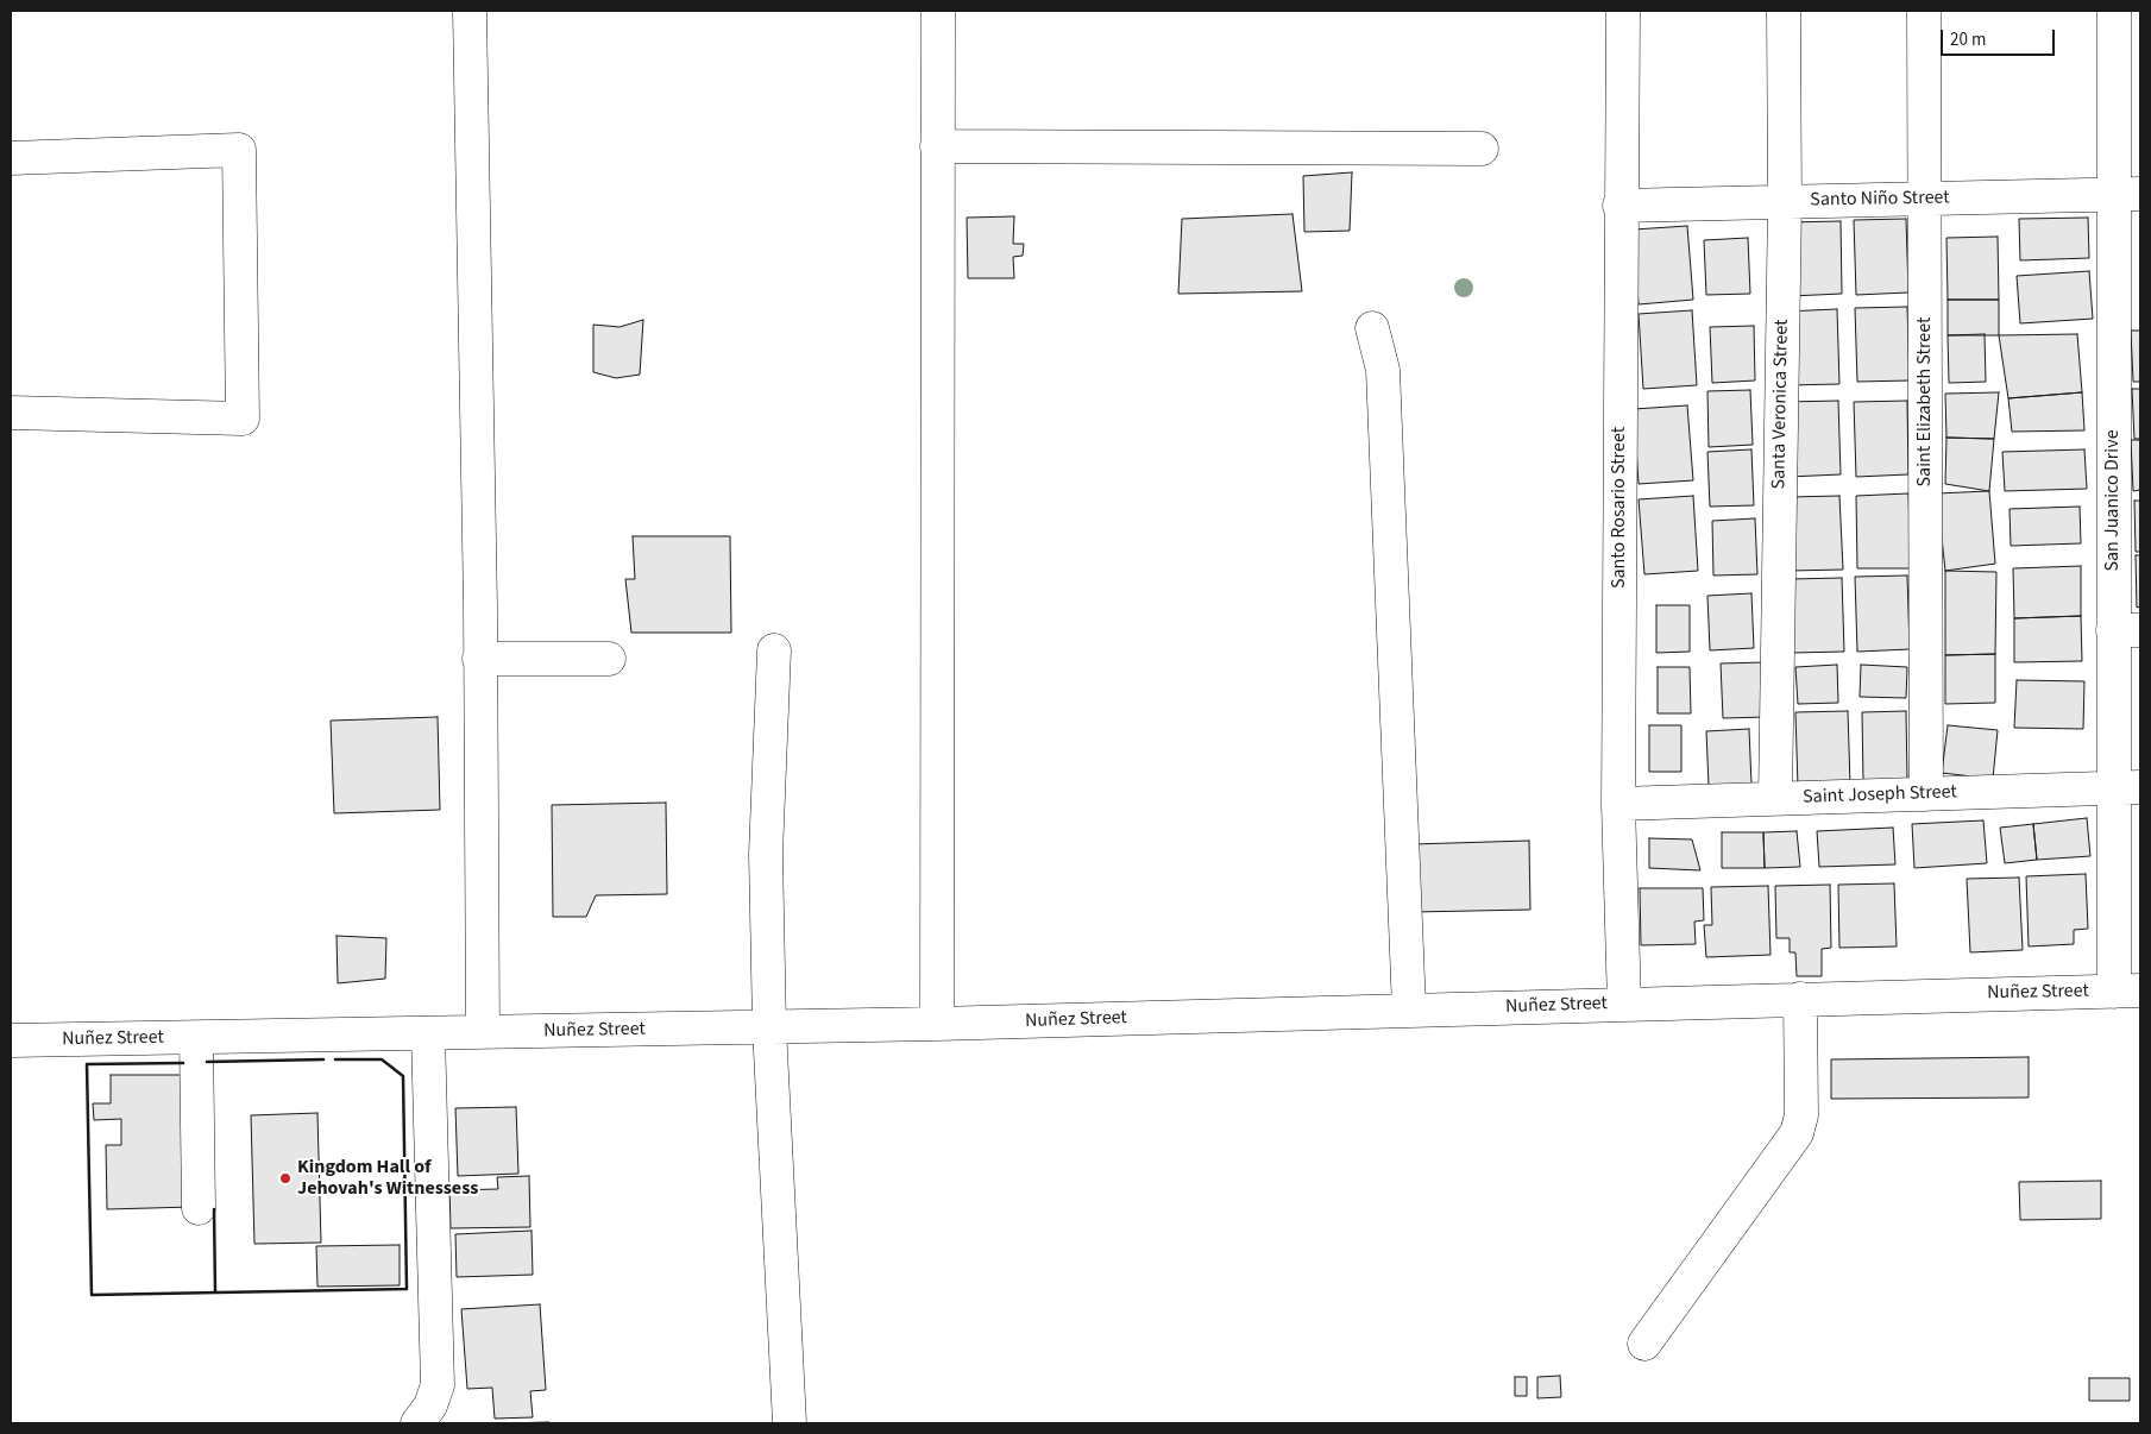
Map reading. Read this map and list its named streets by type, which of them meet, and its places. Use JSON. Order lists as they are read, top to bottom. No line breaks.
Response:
{"streets":{"street":["Santo Niño Street","Saint Elizabeth Street","Santa Veronica Street","San Juanico Drive","Santo Rosario Street","Saint Joseph Street","Nuñez Street"]},"crossings":[["Santo Niño Street","Saint Elizabeth Street"],["Santo Niño Street","Santa Veronica Street"],["Santo Niño Street","San Juanico Drive"],["Santo Niño Street","Santo Rosario Street"],["Saint Elizabeth Street","Saint Joseph Street"],["Santa Veronica Street","Saint Joseph Street"],["San Juanico Drive","Saint Joseph Street"],["San Juanico Drive","Nuñez Street"],["Santo Rosario Street","Saint Joseph Street"],["Santo Rosario Street","Nuñez Street"]],"places":["Kingdom Hall of Jehovah's Witnessess"],"scale_bar":"20 m"}
